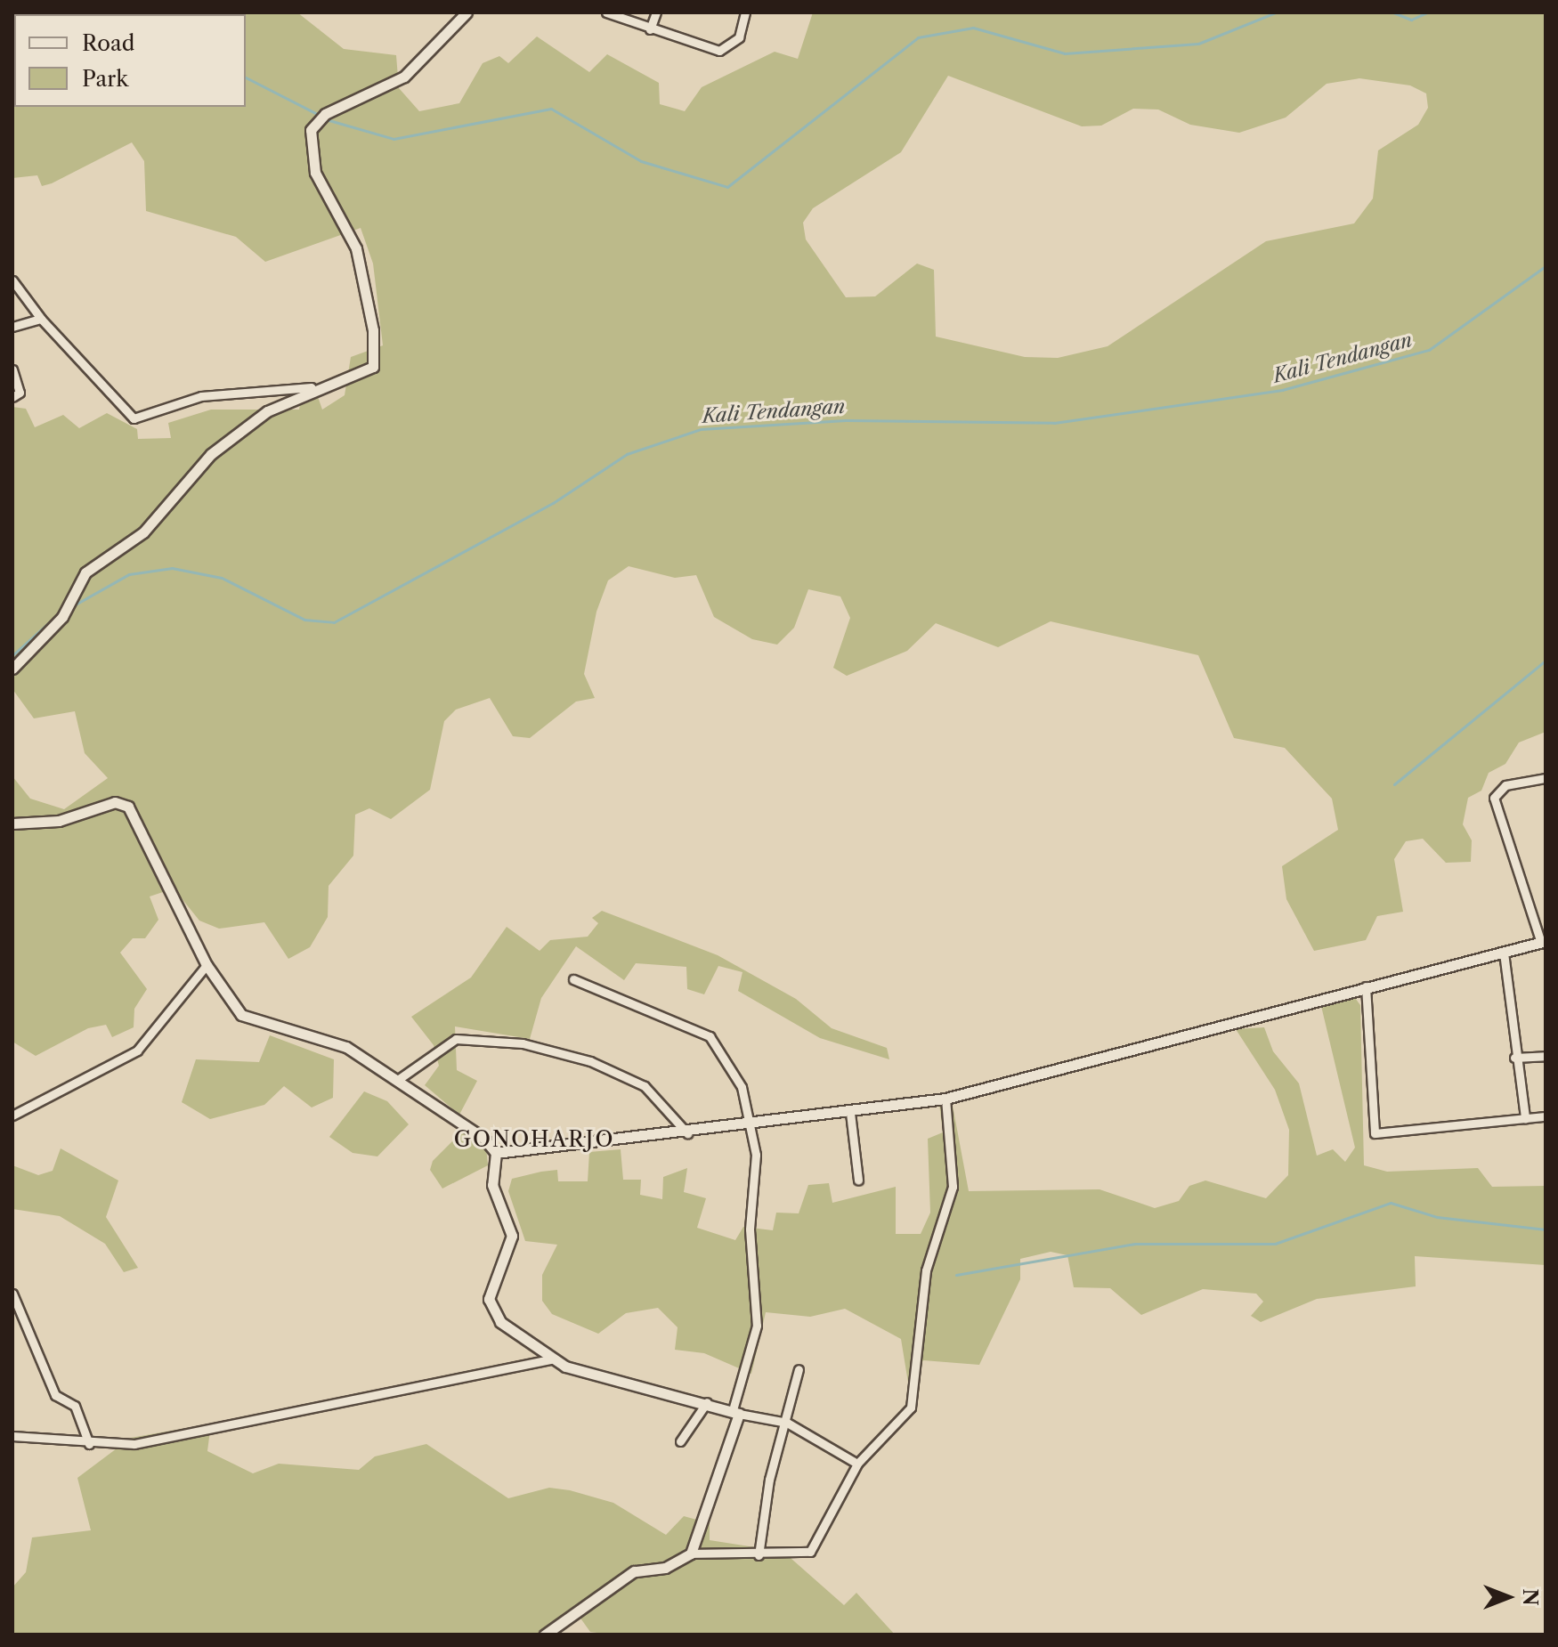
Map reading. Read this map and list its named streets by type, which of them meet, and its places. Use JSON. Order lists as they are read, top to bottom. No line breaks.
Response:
{"districts":["GONOHARJO"],"water":["Kali Tendangan"],"legend":["Road","Park"],"north":"right"}
